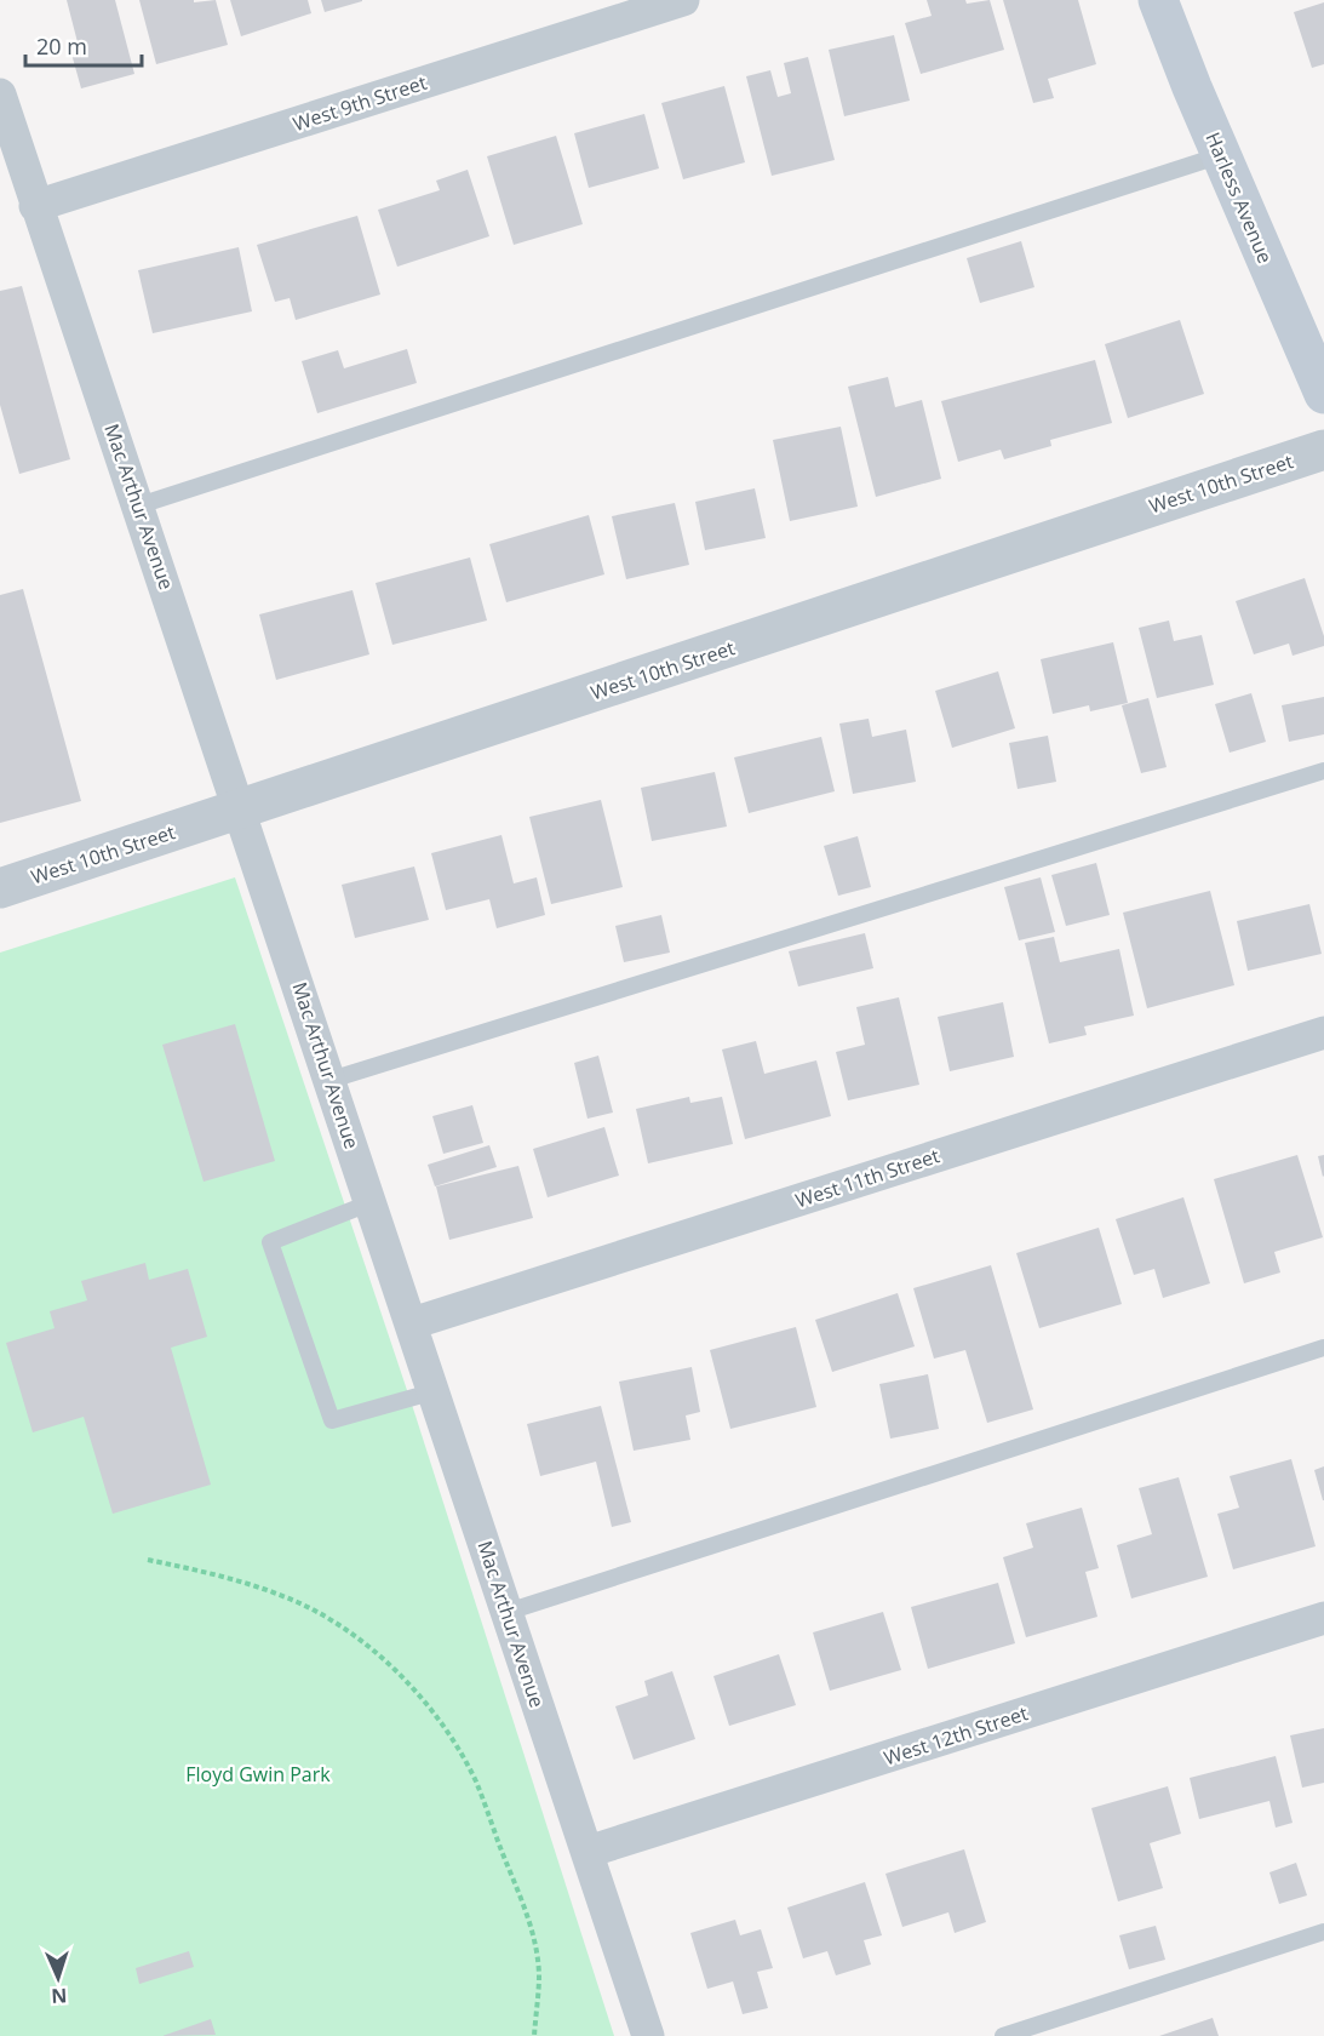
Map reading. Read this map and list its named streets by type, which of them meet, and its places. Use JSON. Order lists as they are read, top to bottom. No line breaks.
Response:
{"streets":{"main road":["Harless Avenue"],"street":["West 9th Street","West 10th Street","Mac Arthur Avenue","West 11th Street","West 12th Street"]},"crossings":[["West 9th Street","Mac Arthur Avenue"],["West 10th Street","Mac Arthur Avenue"],["Mac Arthur Avenue","West 11th Street"],["Mac Arthur Avenue","West 12th Street"]],"parks":["Floyd Gwin Park"],"scale_bar":"20 m","north":"bottom"}
